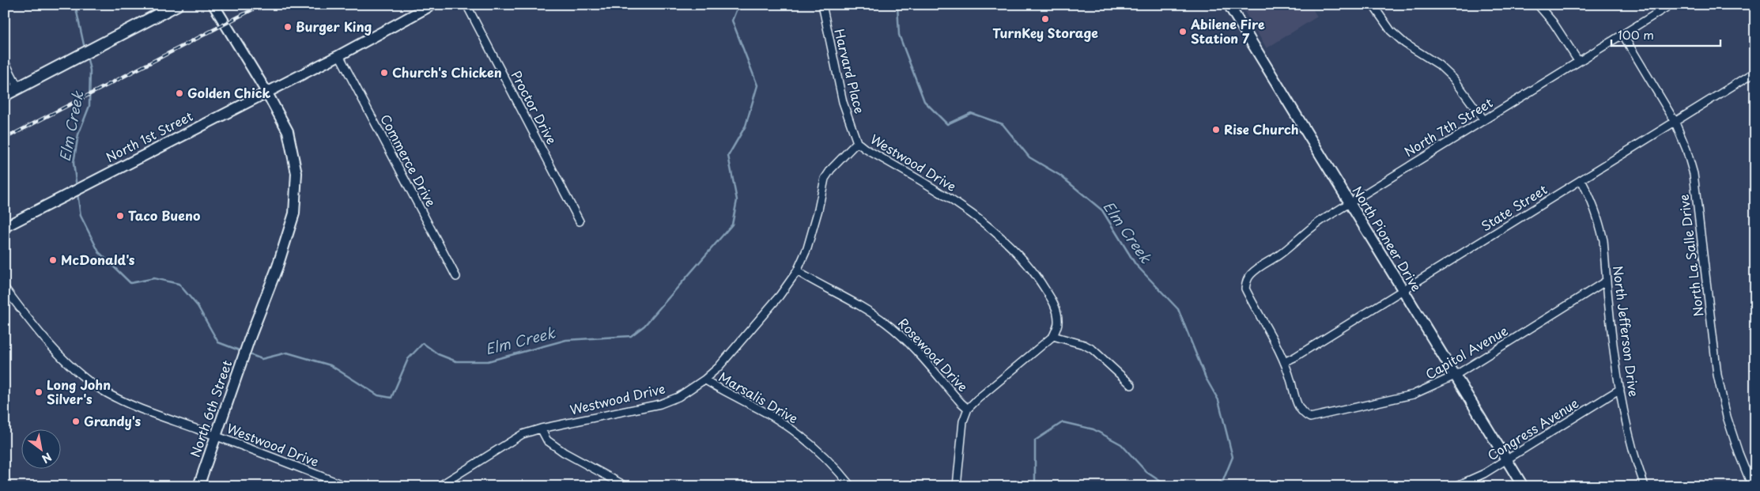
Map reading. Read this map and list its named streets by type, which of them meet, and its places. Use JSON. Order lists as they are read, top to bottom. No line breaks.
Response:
{"streets":{"main road":["North 1st Street","North Pioneer Drive","North 6th Street"],"street":["Harvard Place","Proctor Drive","North 7th Street","Commerce Drive","Westwood Drive","State Street","North La Salle Drive","North Jefferson Drive","Capitol Avenue","Rosewood Drive","Marsalis Drive","Congress Avenue"]},"crossings":[["Harvard Place","Westwood Drive"],["North 7th Street","State Street"],["North 7th Street","North Pioneer Drive"],["North 7th Street","North La Salle Drive"],["North 7th Street","Capitol Avenue"],["North 1st Street","Commerce Drive"],["North 1st Street","North 6th Street"],["Westwood Drive","Rosewood Drive"],["Westwood Drive","Marsalis Drive"],["Westwood Drive","North 6th Street"],["State Street","North Pioneer Drive"],["State Street","North La Salle Drive"],["State Street","North Jefferson Drive"],["State Street","Capitol Avenue"],["North Pioneer Drive","Capitol Avenue"],["North Pioneer Drive","Congress Avenue"],["North Jefferson Drive","Capitol Avenue"],["North Jefferson Drive","Congress Avenue"]],"water":["Elm Creek"],"places":["TurnKey Storage","Burger King","Abilene Fire Station 7","Church's Chicken","Golden Chick","Rise Church","Taco Bueno","McDonald's","Long John Silver's","Grandy's"],"scale_bar":"100 m","north":"bottom right"}
